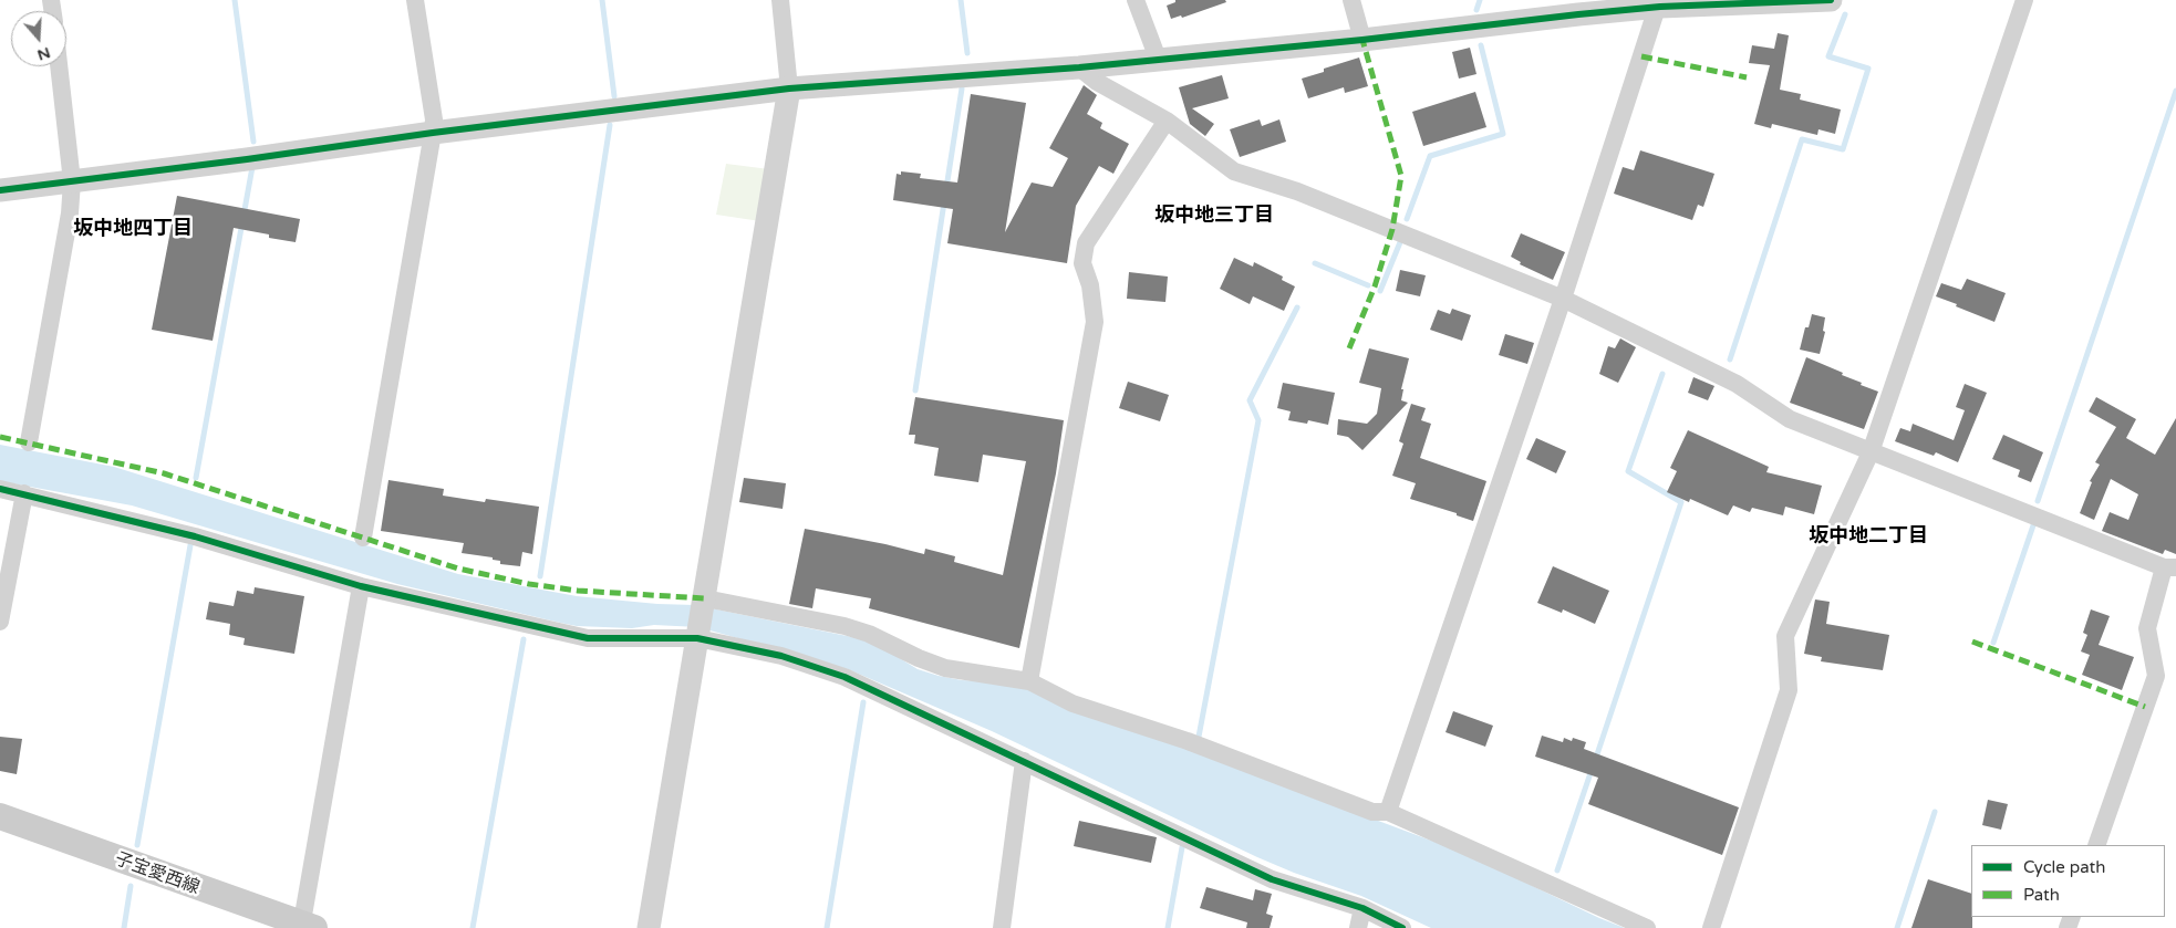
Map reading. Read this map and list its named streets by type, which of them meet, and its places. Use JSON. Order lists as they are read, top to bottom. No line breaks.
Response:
{"streets":{"main road":["子宝愛西線"]},"districts":["坂中地三丁目","坂中地四丁目","坂中地二丁目"],"legend":["Cycle path","Path"],"north":"bottom"}
